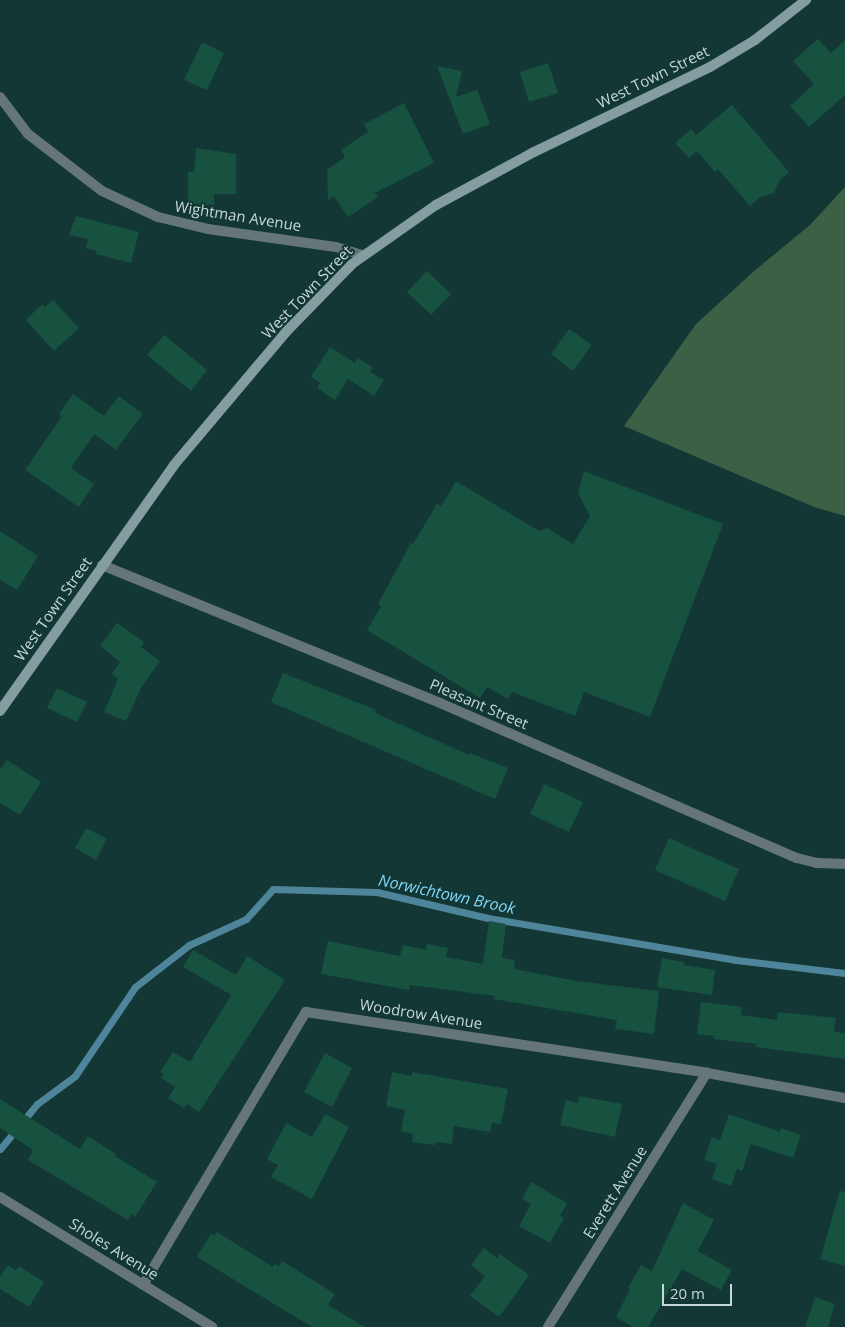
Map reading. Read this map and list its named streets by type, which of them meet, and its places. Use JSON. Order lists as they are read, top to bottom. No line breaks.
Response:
{"streets":{"main road":["West Town Street"],"street":["Wightman Avenue","Pleasant Street","Woodrow Avenue","Everett Avenue","Sholes Avenue"]},"crossings":[["West Town Street","Wightman Avenue"],["West Town Street","Pleasant Street"],["Woodrow Avenue","Everett Avenue"],["Woodrow Avenue","Sholes Avenue"]],"water":["Norwichtown Brook"],"scale_bar":"20 m"}
